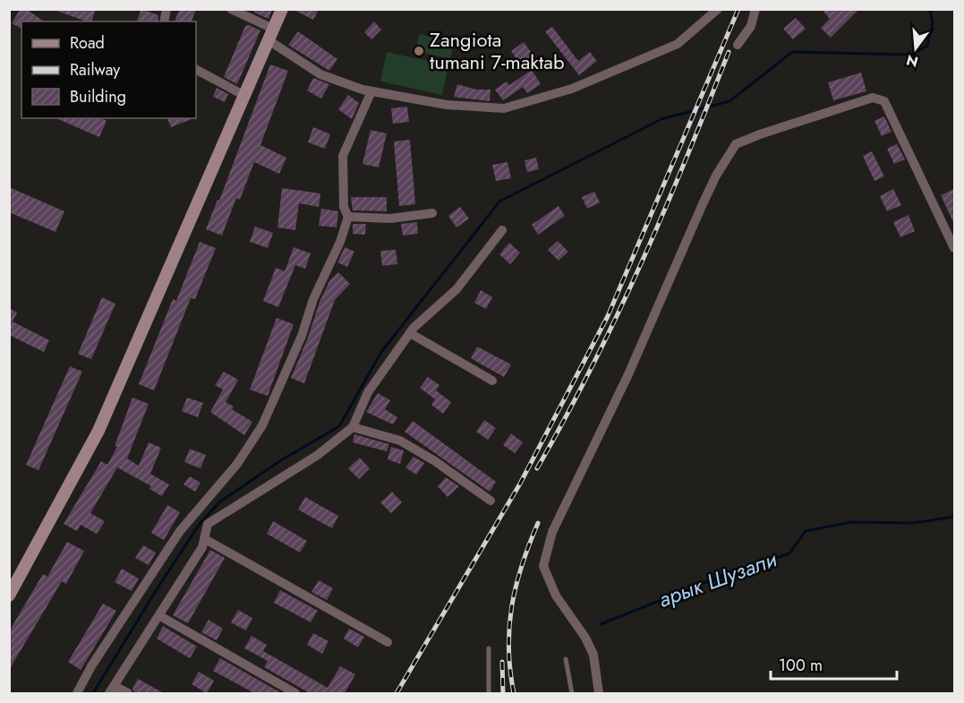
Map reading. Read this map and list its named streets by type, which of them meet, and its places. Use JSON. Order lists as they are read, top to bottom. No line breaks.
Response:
{"water":["арык Шузали"],"places":["Zangiota tumani 7-maktab"],"legend":["Road","Railway","Building"],"scale_bar":"100 m","north":"bottom"}
